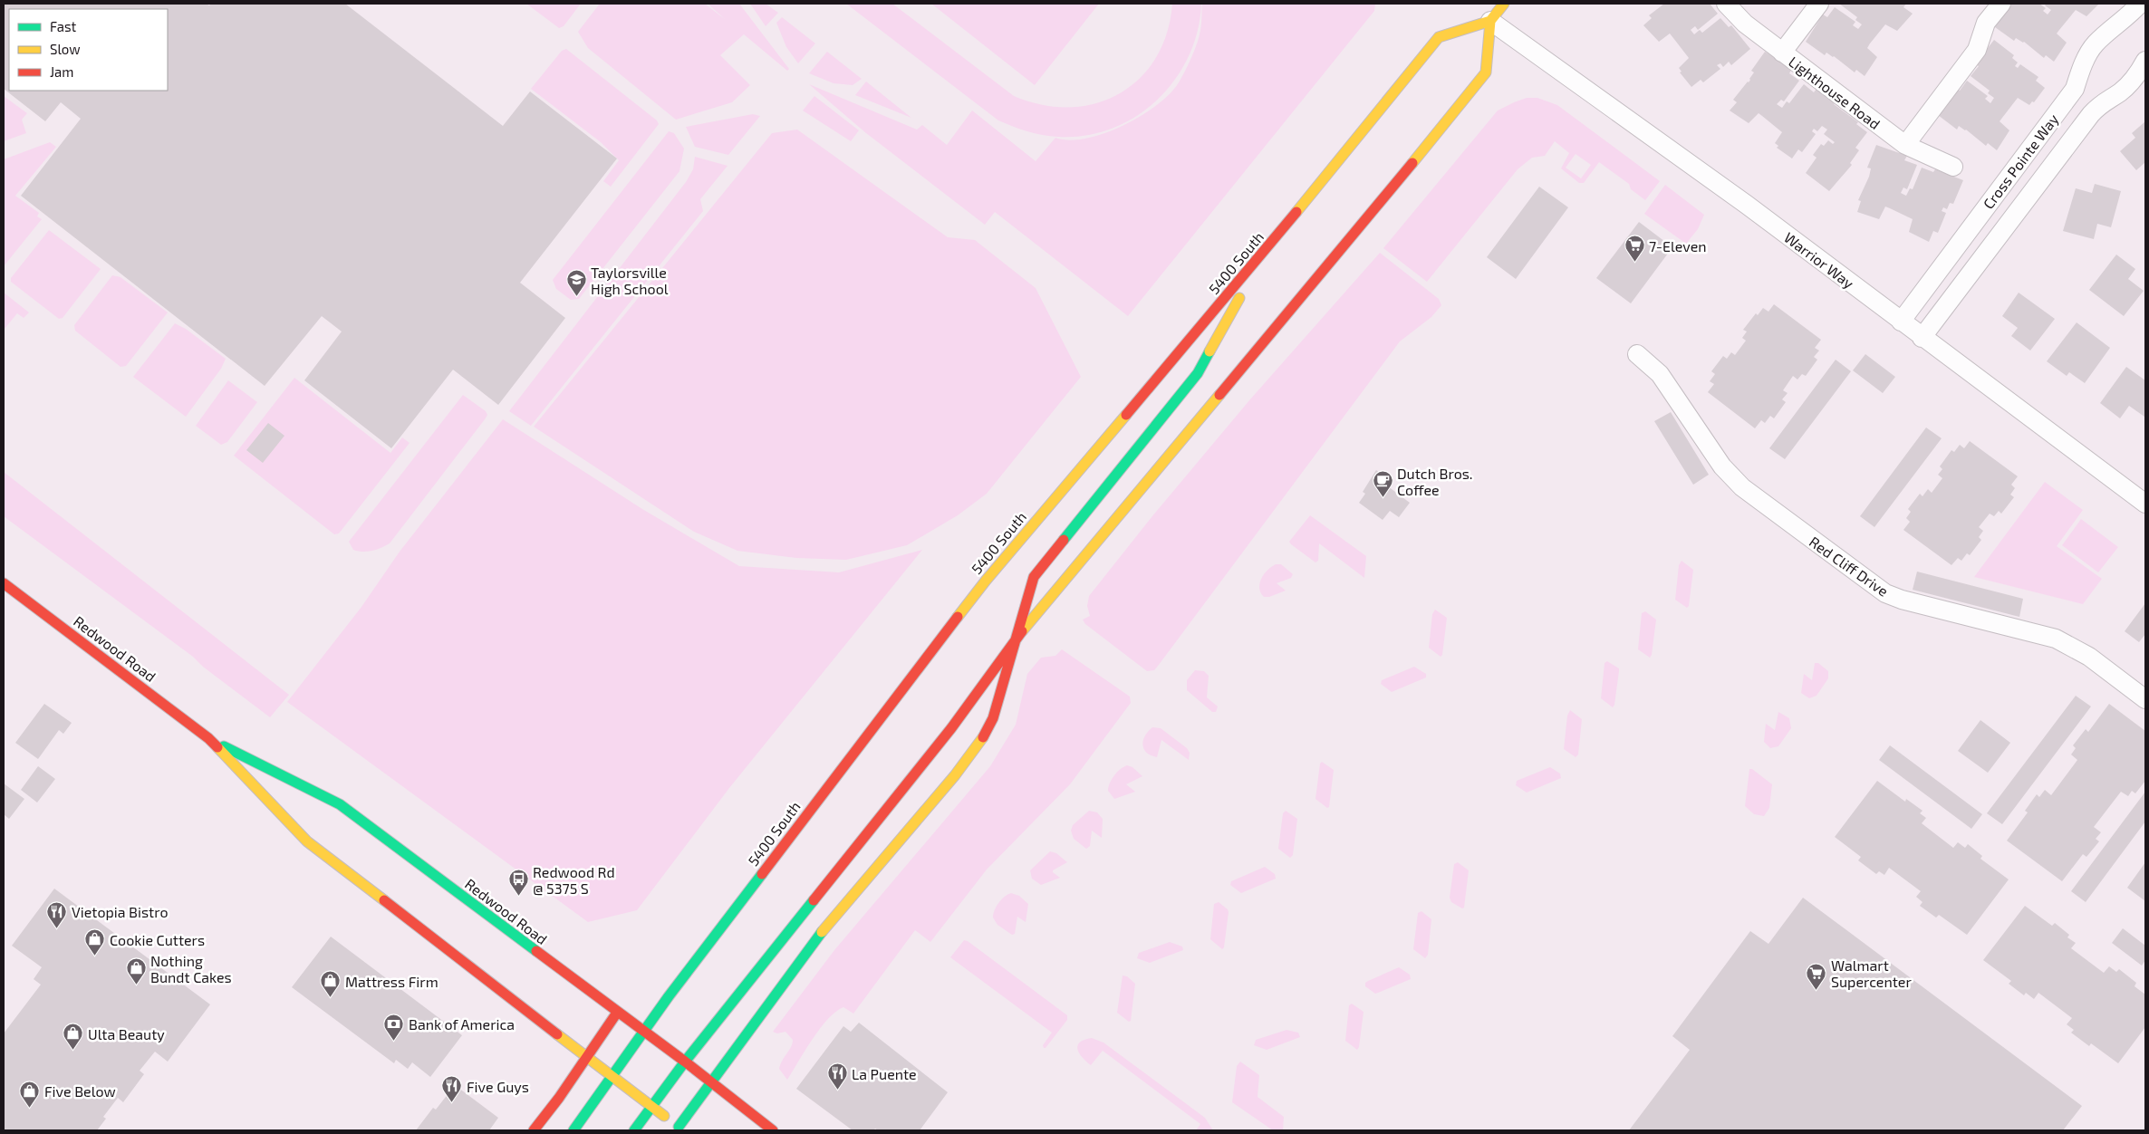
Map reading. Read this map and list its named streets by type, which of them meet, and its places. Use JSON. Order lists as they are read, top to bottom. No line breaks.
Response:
{"streets":{"main road":["5400 South","Redwood Road"],"street":["Lighthouse Road","Cross Pointe Way","Warrior Way","Red Cliff Drive"]},"crossings":[["Cross Pointe Way","Warrior Way"],["Warrior Way","5400 South"],["5400 South","Redwood Road"]],"places":{"supermarket":["7-Eleven","Walmart Supercenter"],"school or university":["Taylorsville High School"],"cafe":["Dutch Bros. Coffee"],"bus stop":["Redwood Rd @ 5375 S"],"restaurant":["Vietopia Bistro","La Puente","Five Guys"],"shop":["Cookie Cutters","Nothing Bundt Cakes","Mattress Firm","Ulta Beauty","Five Below"],"bank":["Bank of America"]},"legend":["Fast","Slow","Jam"]}
